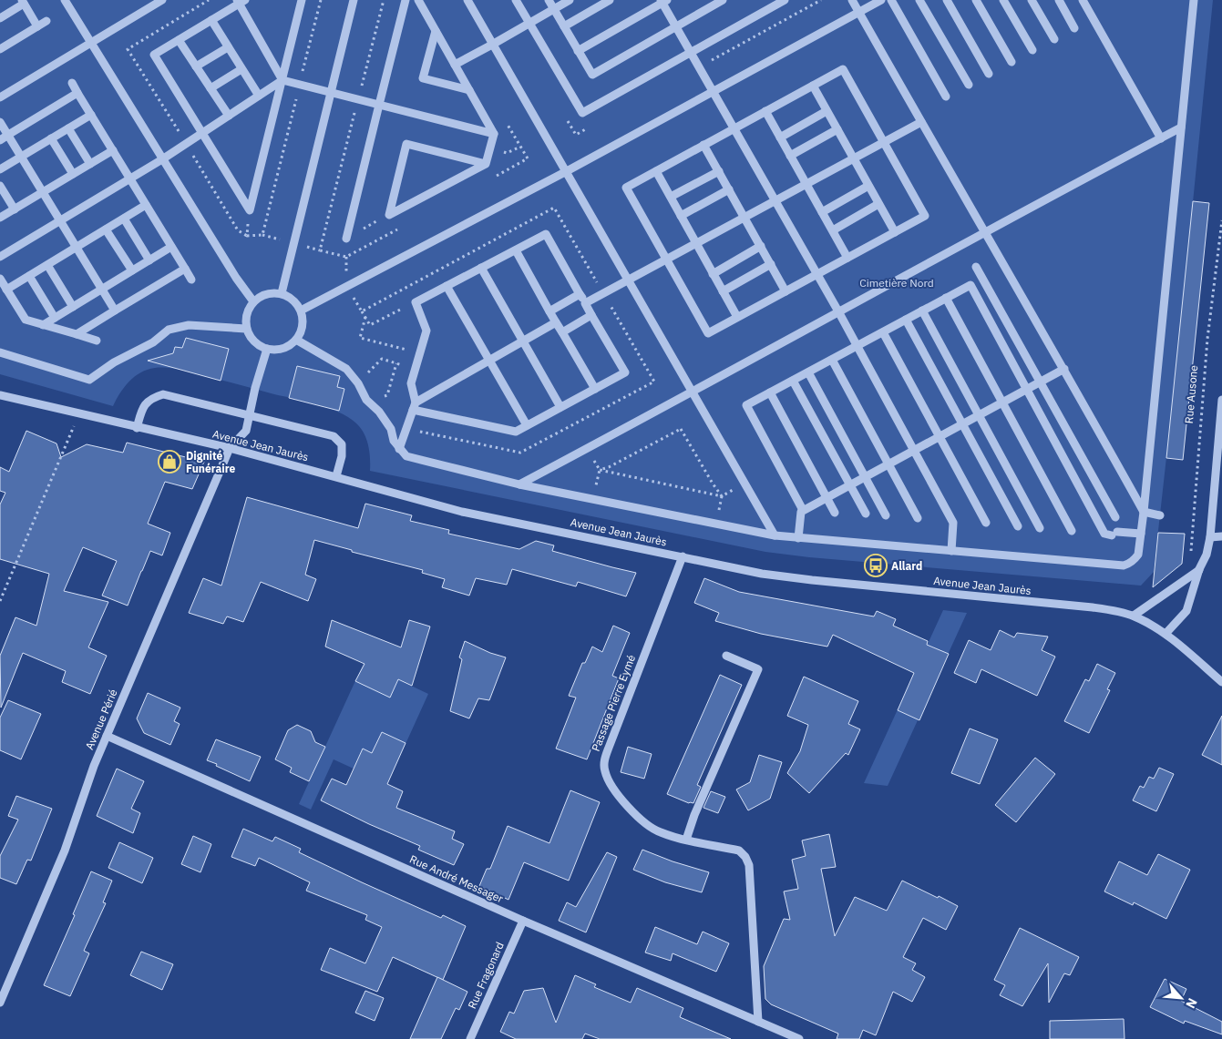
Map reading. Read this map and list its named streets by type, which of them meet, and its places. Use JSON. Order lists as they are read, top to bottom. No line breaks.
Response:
{"streets":{"street":["Avenue Jean Jaurès","Passage Pierre Eymé","Avenue Périé","Rue André Messager","Rue Fragonard"],"path":["Rue Ausone"]},"crossings":[["Avenue Jean Jaurès","Passage Pierre Eymé"],["Avenue Jean Jaurès","Avenue Périé"],["Passage Pierre Eymé","Rue André Messager"],["Avenue Périé","Rue André Messager"],["Rue André Messager","Rue Fragonard"]],"parks":["Cimetière Nord"],"places":{"shop":["Dignité Funéraire"],"bus stop":["Allard"]},"north":"bottom right"}
